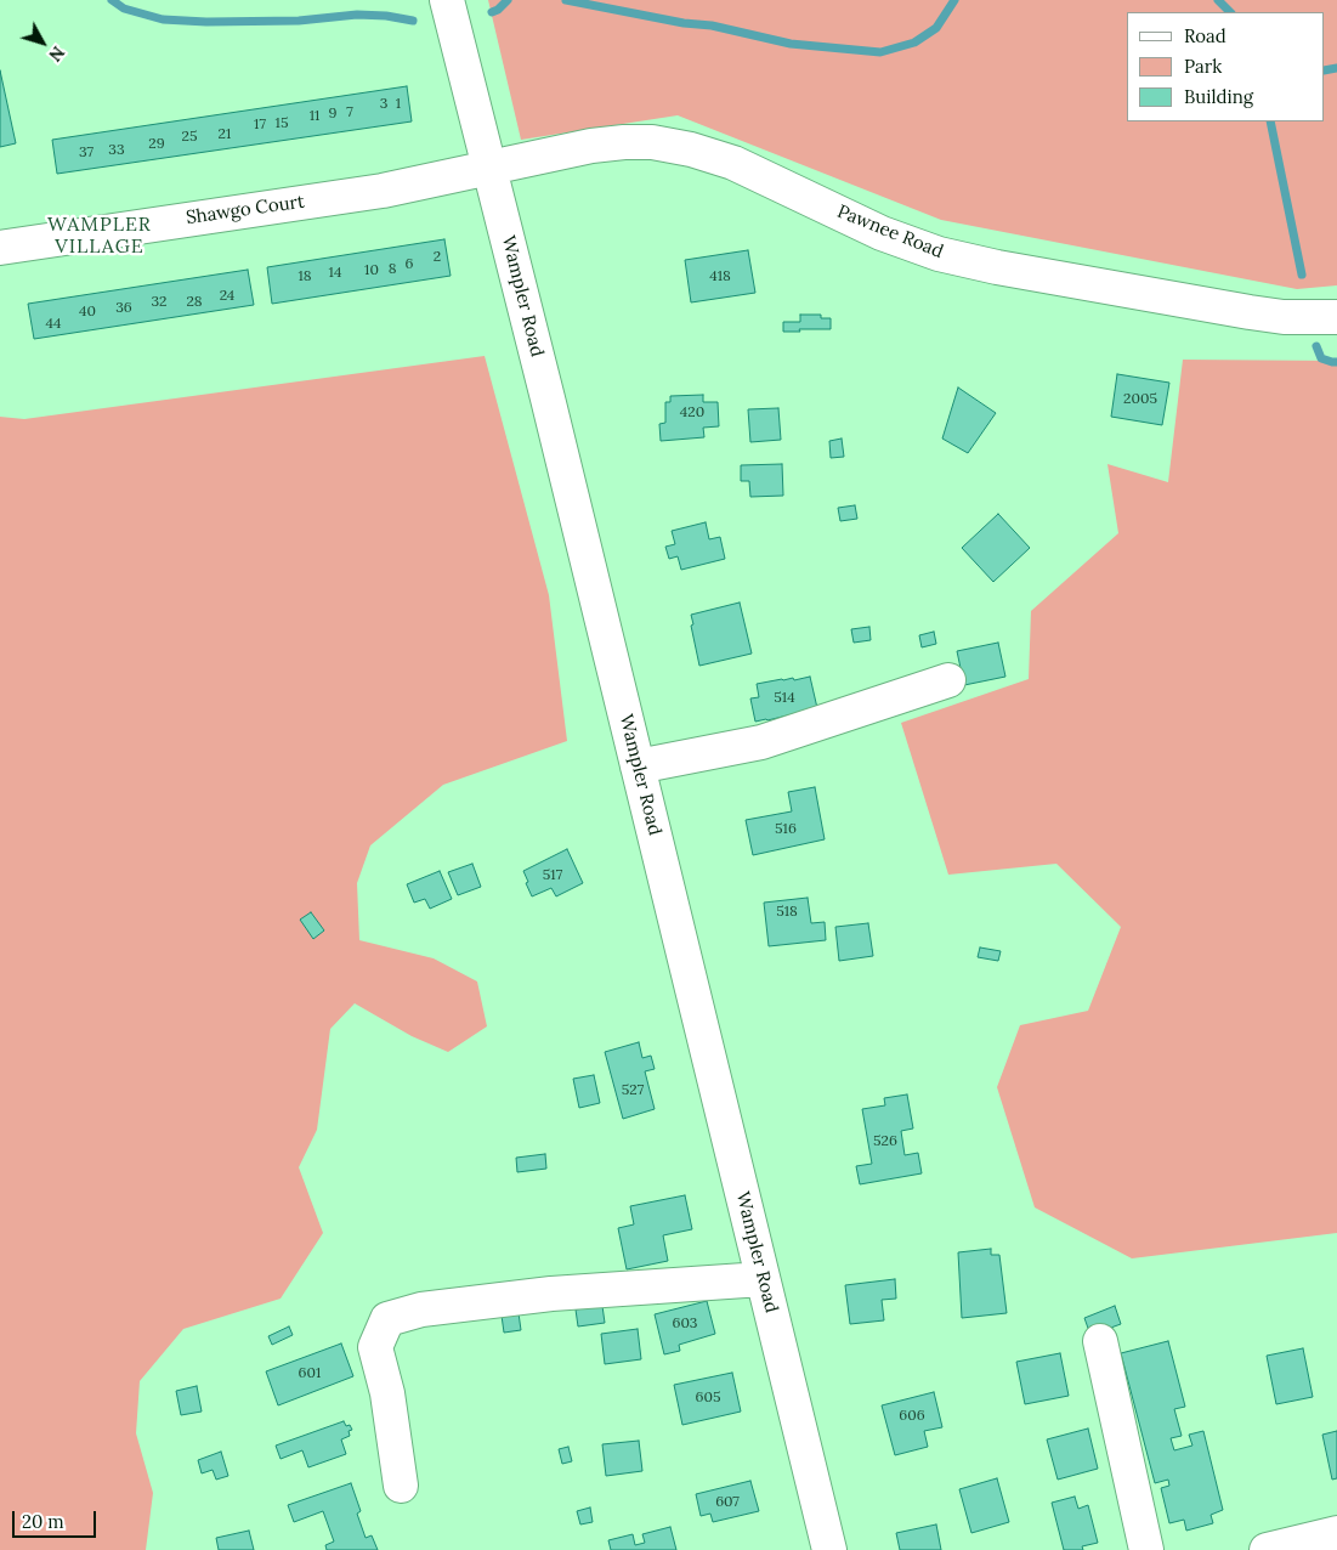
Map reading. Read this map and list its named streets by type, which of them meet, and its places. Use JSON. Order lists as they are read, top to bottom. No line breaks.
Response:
{"streets":{"street":["Shawgo Court","Pawnee Road","Wampler Road"]},"crossings":[["Shawgo Court","Pawnee Road"],["Shawgo Court","Wampler Road"],["Pawnee Road","Wampler Road"]],"districts":["WAMPLER VILLAGE"],"house_numbers":["3","1","7","9","11","15","17","21","25","29","33","37","2","6","8","10","14","18","418","24","32","28","36","40","44","2005","420","514","516","517","518","527","526","603","601","605","606","607"],"legend":["Road","Park","Building"],"scale_bar":"20 m","north":"bottom right"}
